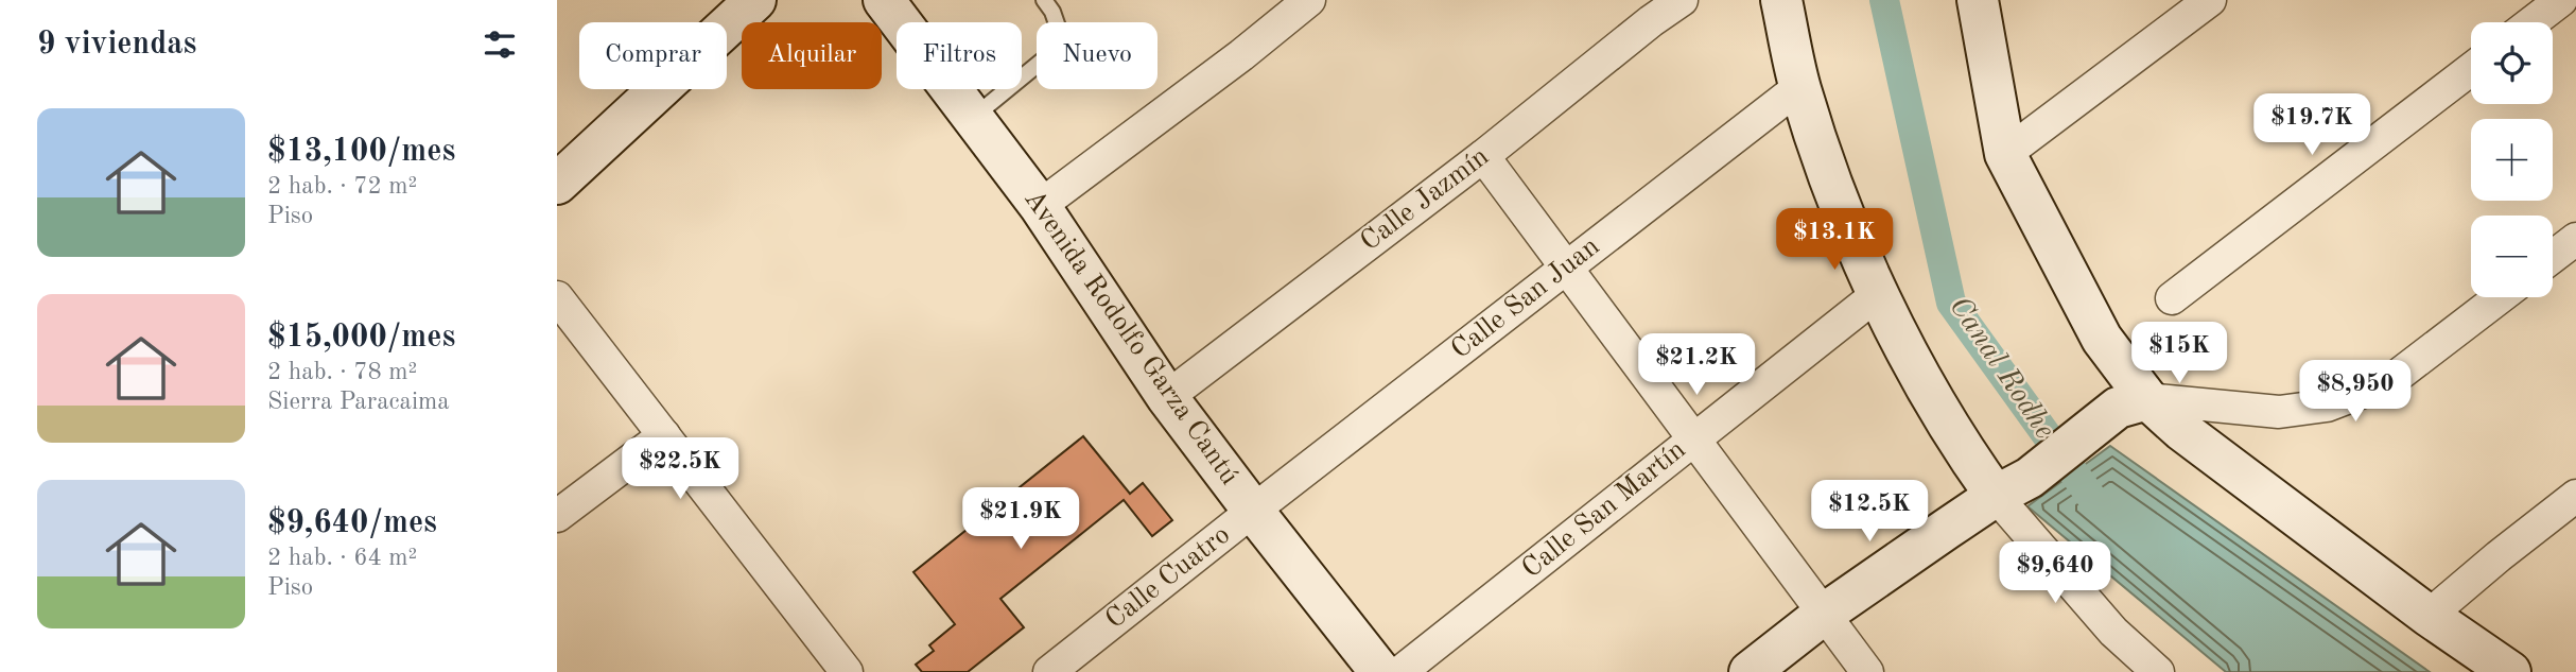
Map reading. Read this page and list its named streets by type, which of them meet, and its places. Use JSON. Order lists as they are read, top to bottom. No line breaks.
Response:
{"streets":{"street":["Calle Jazmín","Calle San Juan","Avenida Rodolfo Garza Cantú","Calle San Martín","Calle Cuatro"]},"crossings":[["Calle Jazmín","Avenida Rodolfo Garza Cantú"],["Calle San Juan","Avenida Rodolfo Garza Cantú"],["Calle San Juan","Calle Cuatro"],["Avenida Rodolfo Garza Cantú","Calle Cuatro"]],"water":["Canal Rodhe"],"page":{"heading":"9 viviendas","map_buttons":["+","−"],"chip":["Comprar","Alquilar","Filtros","Nuevo"],"list":[{"name":"$13,100/mes","note":"2 hab. · 72 m² · Piso"},{"name":"$15,000/mes","note":"2 hab. · 78 m² · Sierra Paracaima"},{"name":"$9,640/mes","note":"2 hab. · 64 m² · Piso"}],"price":["$19.7K","$13.1K","$15K","$21.2K","$8,950","$22.5K","$12.5K","$21.9K","$9,640"]}}
